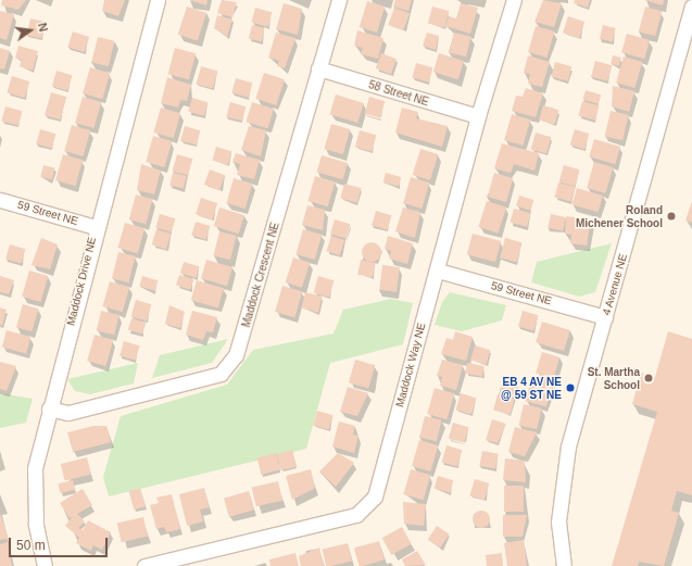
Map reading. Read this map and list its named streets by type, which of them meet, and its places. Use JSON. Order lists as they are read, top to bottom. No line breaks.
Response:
{"streets":{"street":["58 Street NE","59 Street NE","Maddock Crescent NE","Maddock Drive NE","4 Avenue NE","Maddock Way NE"]},"crossings":[["58 Street NE","Maddock Crescent NE"],["58 Street NE","Maddock Way NE"],["59 Street NE","Maddock Drive NE"],["59 Street NE","4 Avenue NE"],["59 Street NE","Maddock Way NE"],["Maddock Crescent NE","Maddock Drive NE"]],"places":["Roland Michener School","St. Martha School","EB 4 AV NE @ 59 ST NE"],"scale_bar":"50 m","north":"right"}
